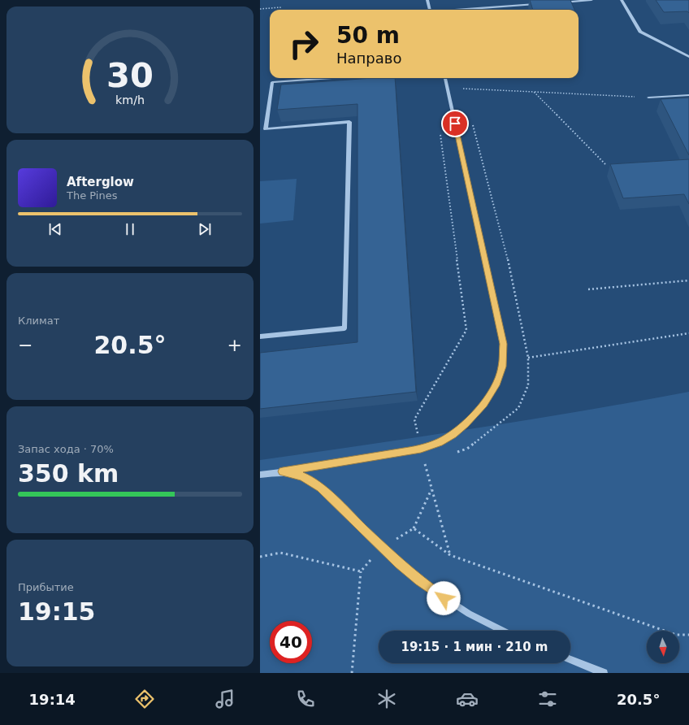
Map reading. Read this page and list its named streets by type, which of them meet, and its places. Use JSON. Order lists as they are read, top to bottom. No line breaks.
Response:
{"north":"bottom","page":{"turn":["50 m","Направо"],"song":["Afterglow","The Pines"],"tile":["Климат",["Запас хода · 70%","350 km"],["Прибытие","19:15"]],"heat":["−","20.5°","+"],"limit":"40","trip":"19:15 · 1 мин · 210 m","tabs":["19:14","20.5°"],"gauge":["30","km/h"]}}
